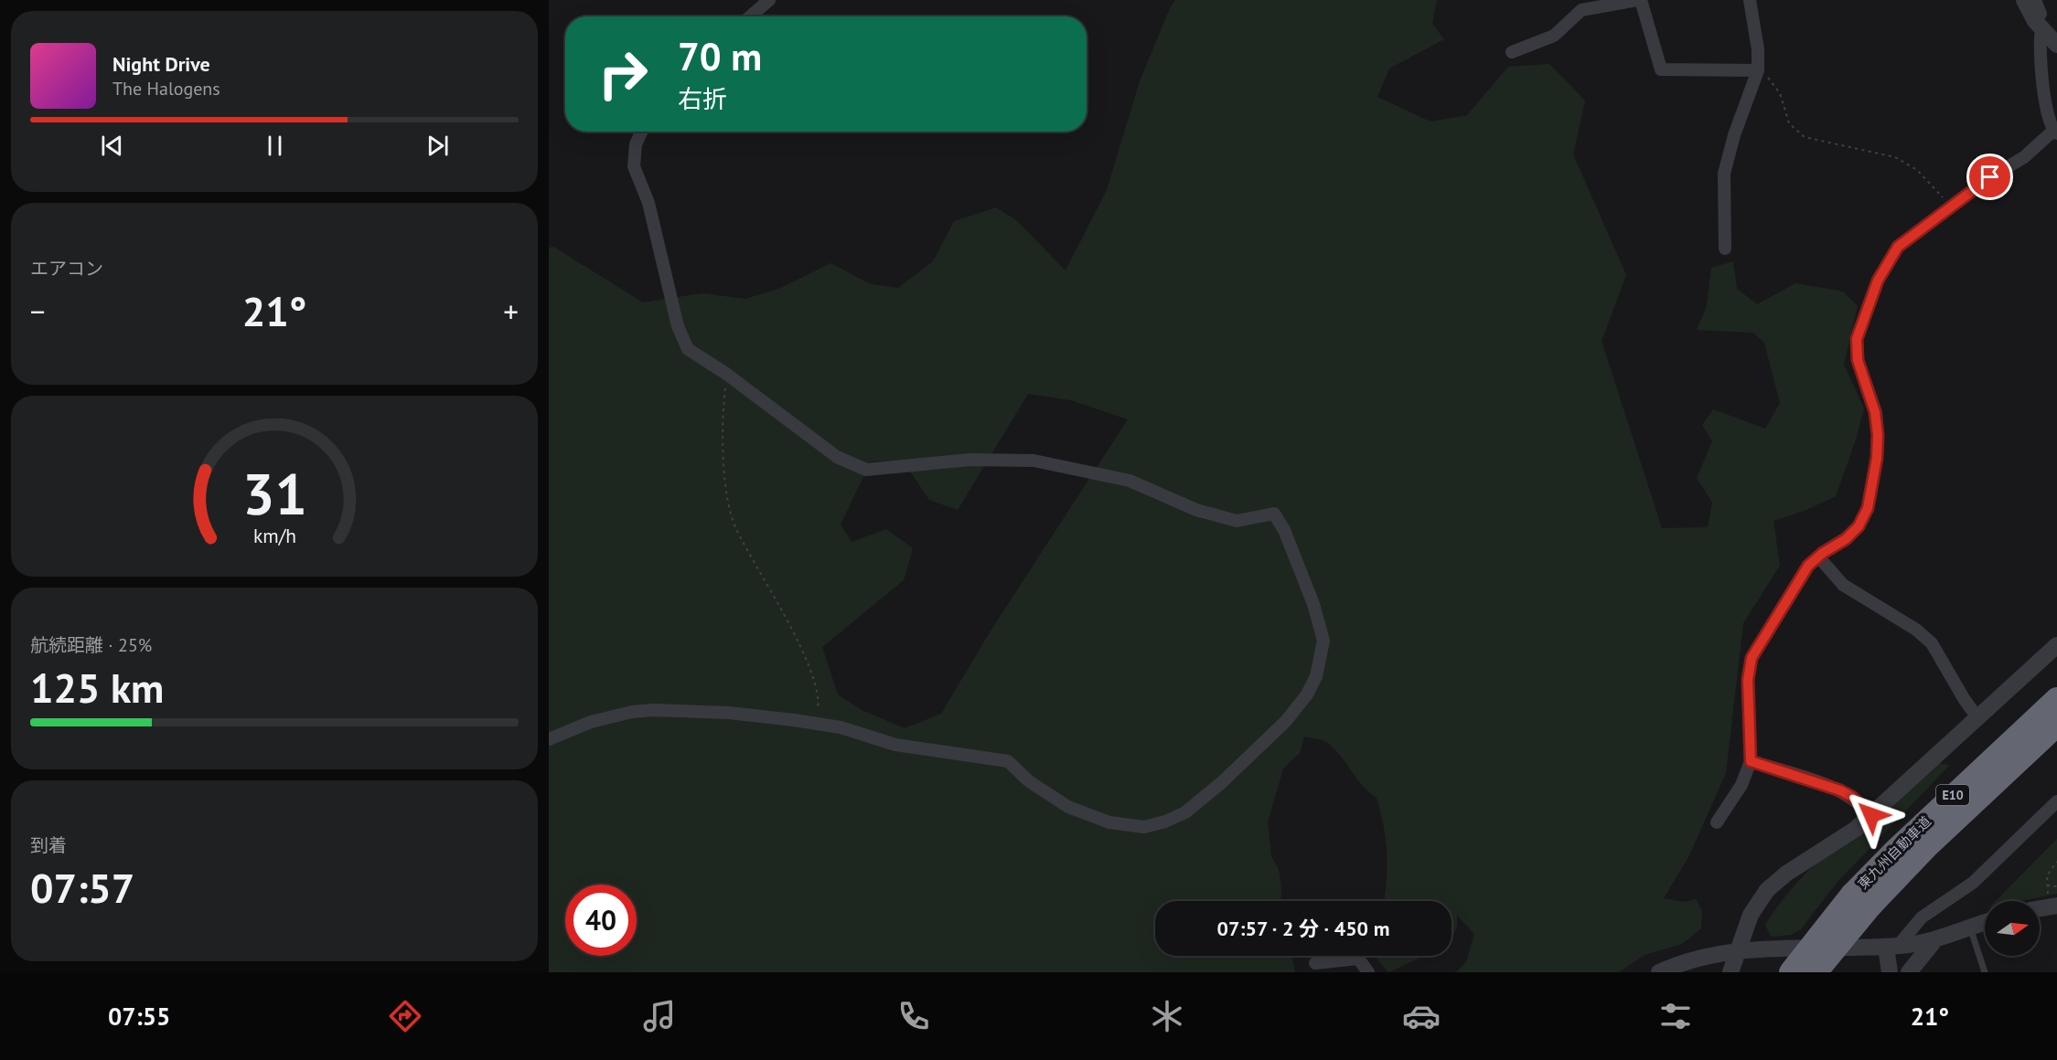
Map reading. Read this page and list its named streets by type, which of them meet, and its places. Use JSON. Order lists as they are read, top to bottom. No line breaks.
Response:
{"streets":{"highway":["E10","東九州自動車道"]},"north":"right","page":{"turn":["70 m","右折"],"song":["Night Drive","The Halogens"],"tile":["エアコン",["航続距離 · 25%","125 km"],["到着","07:57"]],"heat":["−","21°","+"],"limit":"40","trip":"07:57 · 2 分 · 450 m","tabs":["07:55","21°"],"gauge":["31","km/h"]}}
